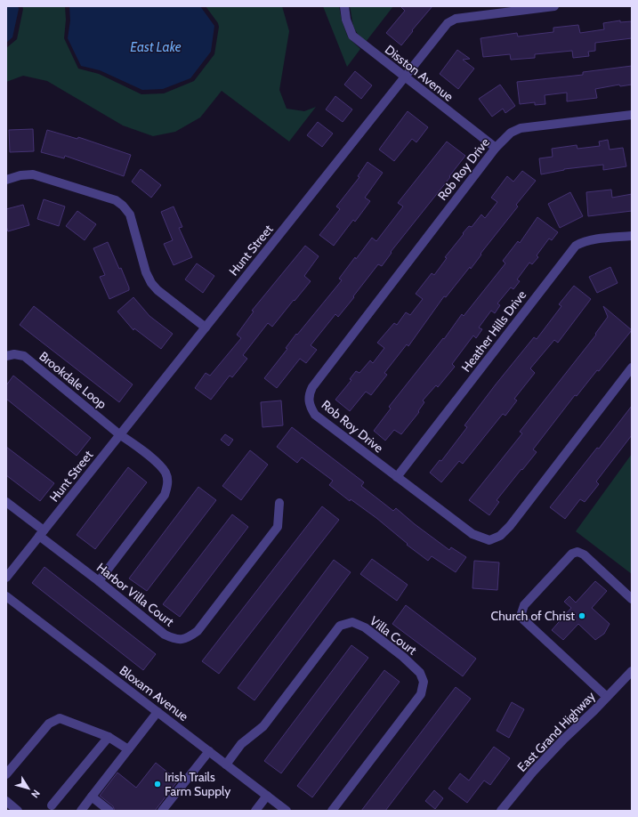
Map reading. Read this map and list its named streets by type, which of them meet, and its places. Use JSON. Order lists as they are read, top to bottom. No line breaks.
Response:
{"streets":{"street":["Disston Avenue","Rob Roy Drive","Hunt Street","Heather Hills Drive","Brookdale Loop","Harbor Villa Court","Villa Court","Bloxam Avenue","East Grand Highway"]},"crossings":[["Disston Avenue","Rob Roy Drive"],["Disston Avenue","Hunt Street"],["Rob Roy Drive","Heather Hills Drive"],["Hunt Street","Brookdale Loop"],["Hunt Street","Harbor Villa Court"],["Brookdale Loop","Harbor Villa Court"],["Villa Court","Bloxam Avenue"]],"water":["East Lake"],"places":["Church of Christ","Irish Trails Farm Supply"],"north":"bottom right"}
